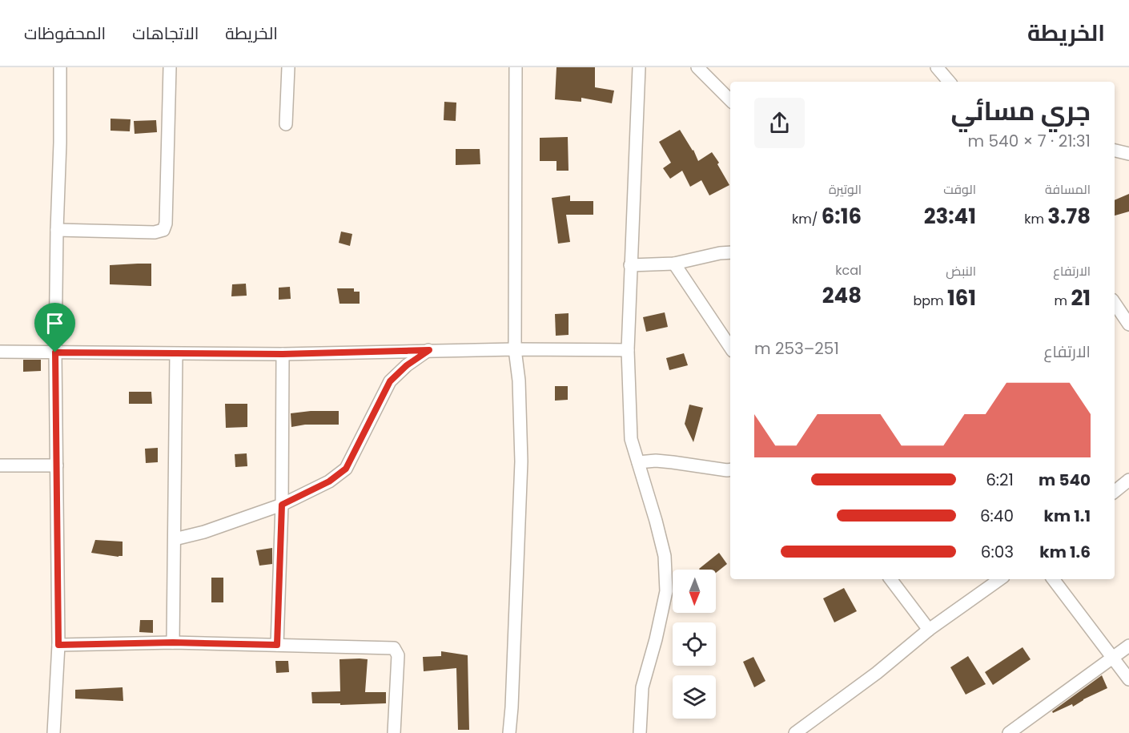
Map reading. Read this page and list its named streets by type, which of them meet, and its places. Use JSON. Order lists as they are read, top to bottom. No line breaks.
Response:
{"north":"bottom","page":{"header":"الخريطة","nav":["الخريطة","الاتجاهات","المحفوظات"],"heading":["جري مسائي","21:31 · 7 × 540 m"],"stats":[["المسافة","3.78 km"],["الوقت","23:41"],["الوتيرة","6:16 /km"],["الارتفاع","21 m"],["النبض","161 bpm"],["kcal","248"]],"chart":["الارتفاع","251–253 m"],"list":[{"name":"540 m","note":"6:21"},{"name":"1.1 km","note":"6:40"},{"name":"1.6 km","note":"6:03"}]}}
